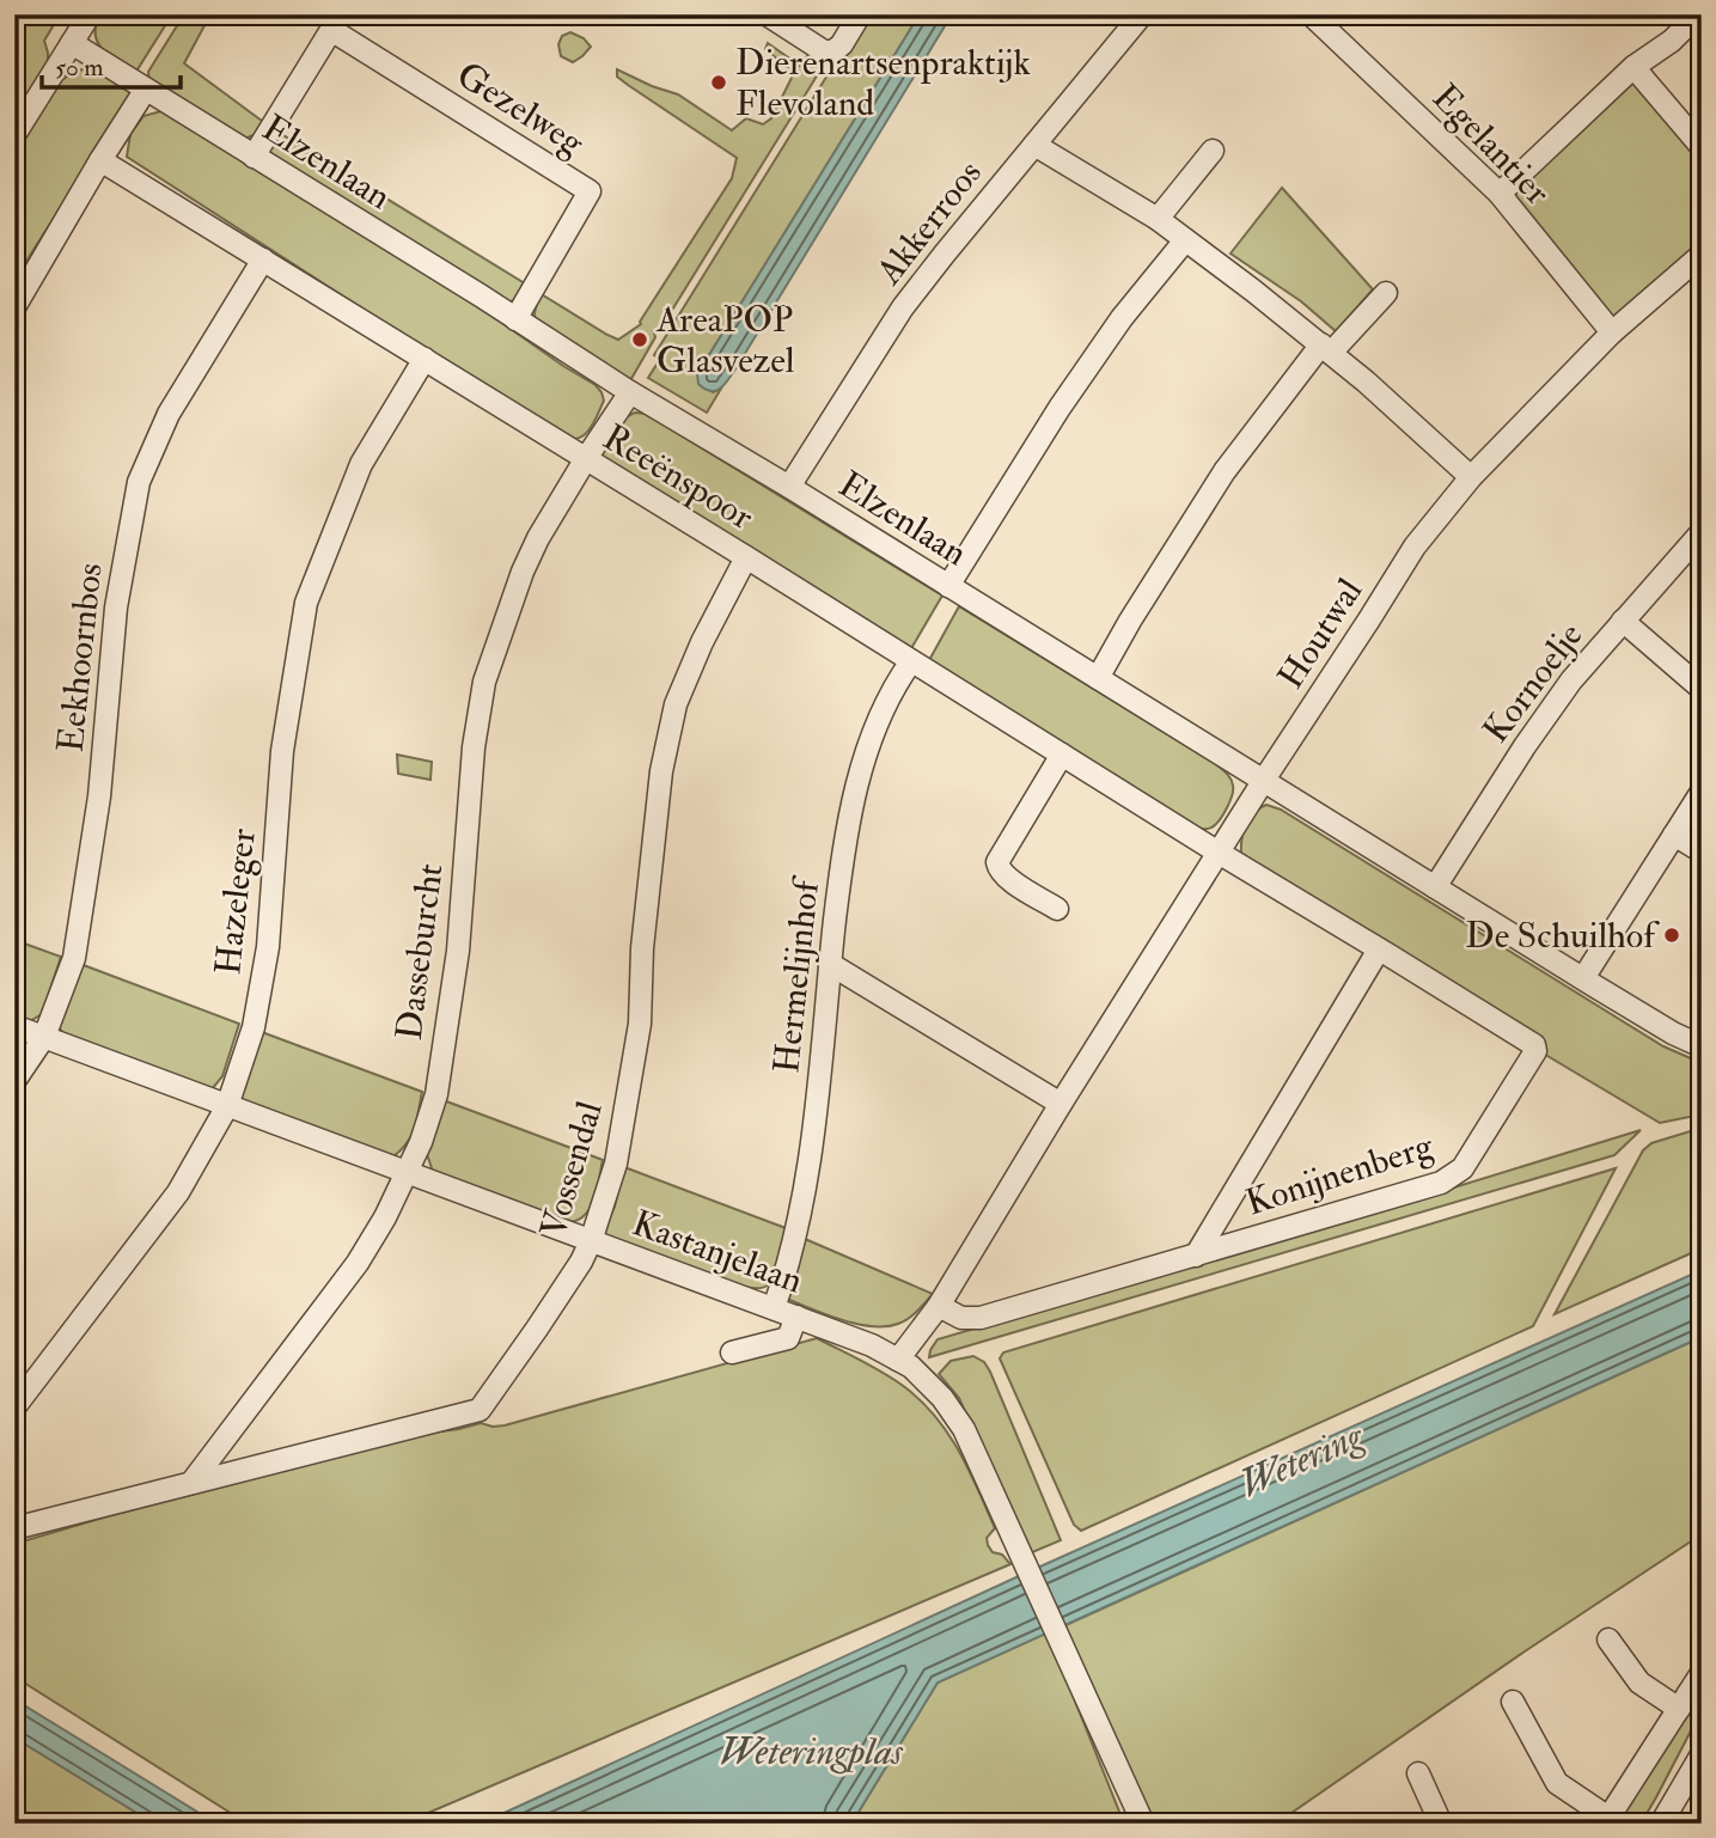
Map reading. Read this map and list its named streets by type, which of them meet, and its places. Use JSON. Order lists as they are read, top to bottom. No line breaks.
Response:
{"streets":{"street":["Gezelweg","Egelantier","Elzenlaan","Akkerroos","Reeënspoor","Houtwal","Eekhoornbos","Kornoelje","Hazeleger","Dasseburcht","Hermelijnhof","Vossendal","Konijnenberg","Kastanjelaan"]},"crossings":[["Gezelweg","Elzenlaan"],["Egelantier","Houtwal"],["Elzenlaan","Akkerroos"],["Elzenlaan","Houtwal"],["Elzenlaan","Kornoelje"],["Elzenlaan","Dasseburcht"],["Reeënspoor","Houtwal"],["Reeënspoor","Eekhoornbos"],["Reeënspoor","Hazeleger"],["Reeënspoor","Dasseburcht"],["Reeënspoor","Hermelijnhof"],["Reeënspoor","Vossendal"],["Reeënspoor","Konijnenberg"],["Houtwal","Konijnenberg"],["Houtwal","Kastanjelaan"],["Eekhoornbos","Kastanjelaan"],["Hazeleger","Kastanjelaan"],["Dasseburcht","Vossendal"],["Dasseburcht","Kastanjelaan"],["Hermelijnhof","Kastanjelaan"],["Vossendal","Kastanjelaan"]],"water":["Wetering","Weteringplas"],"places":["Dierenartsenpraktijk Flevoland","AreaPOP Glasvezel","De Schuilhof"],"scale_bar":"50 m"}
